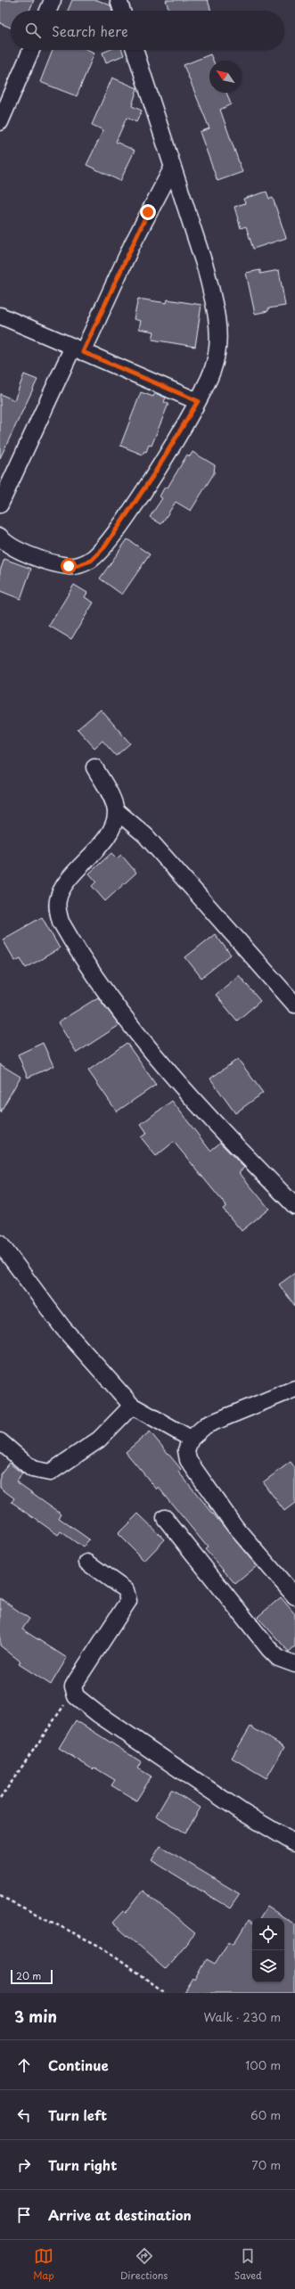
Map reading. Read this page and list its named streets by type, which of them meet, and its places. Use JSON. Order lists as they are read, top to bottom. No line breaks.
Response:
{"scale_bar":"20 m","north":"top left","page":{"search":"Search here","scale":"20 m","heading":["3 min","Walk · 230 m"],"list":[["Continue","100 m"],["Turn left","60 m"],["Turn right","70 m"],"Arrive at destination"],"nav":["Map","Directions","Saved"]}}
